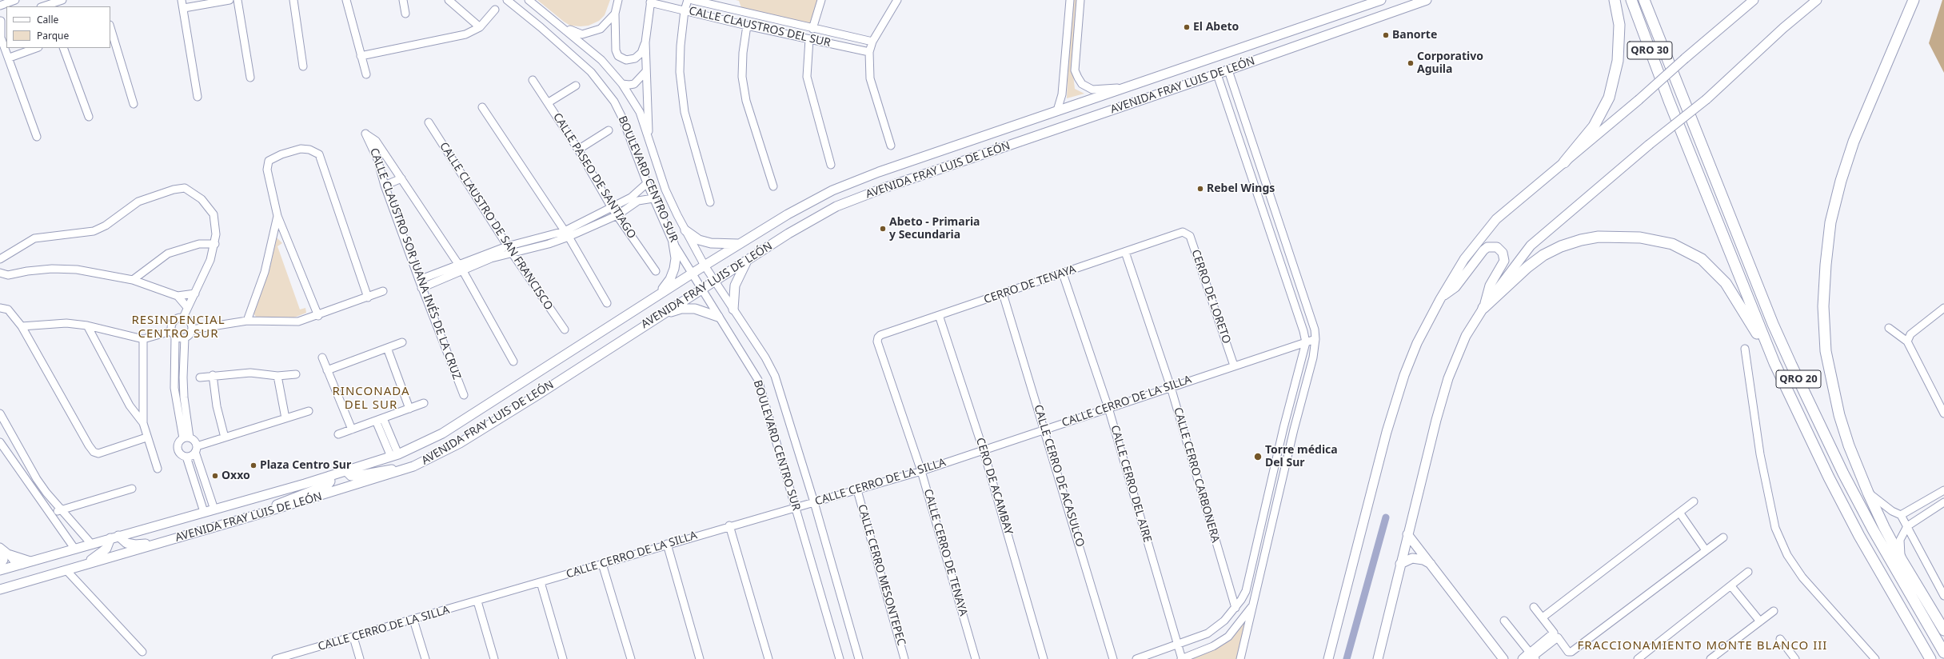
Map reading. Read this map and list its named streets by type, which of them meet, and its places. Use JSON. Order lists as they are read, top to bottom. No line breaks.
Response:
{"streets":{"highway":["QRO 30","QRO 20"],"main road":["AVENIDA FRAY LUIS DE LEÓN"],"street":["CALLE CLAUSTROS DEL SUR","CALLE PASEO DE SANTIAGO","BOULEVARD CENTRO SUR","CALLE CLAUSTRO DE SAN FRANCISCO","CALLE CLAUSTRO SOR JUANA INÉS DE LA CRUZ","CERRO DE TENAYA","CERRO DE LORETO","CALLE CERRO DE LA SILLA","CALLE CERRO CARBONERA","CALLE CERRO DE ACASULCO","CALLE CERRO DEL AIRE","CERO DE ACAMBAY","CALLE CERRO DE TENAYA","CALLE CERRO MESONTEPEC"]},"crossings":[["QRO 30","QRO 20"],["AVENIDA FRAY LUIS DE LEÓN","BOULEVARD CENTRO SUR"],["BOULEVARD CENTRO SUR","CALLE CERRO DE LA SILLA"],["CERRO DE TENAYA","CERRO DE LORETO"],["CERRO DE TENAYA","CALLE CERRO CARBONERA"],["CERRO DE TENAYA","CALLE CERRO DE ACASULCO"],["CERRO DE TENAYA","CALLE CERRO DEL AIRE"],["CERRO DE TENAYA","CERO DE ACAMBAY"],["CERRO DE TENAYA","CALLE CERRO DE TENAYA"],["CERRO DE LORETO","CALLE CERRO DE LA SILLA"],["CALLE CERRO DE LA SILLA","CALLE CERRO CARBONERA"],["CALLE CERRO DE LA SILLA","CALLE CERRO DE ACASULCO"],["CALLE CERRO DE LA SILLA","CALLE CERRO DEL AIRE"],["CALLE CERRO DE LA SILLA","CERO DE ACAMBAY"],["CALLE CERRO DE LA SILLA","CALLE CERRO DE TENAYA"],["CALLE CERRO DE LA SILLA","CALLE CERRO MESONTEPEC"]],"districts":["RESINDENCIAL CENTRO SUR","RINCONADA DEL SUR","FRACCIONAMIENTO MONTE BLANCO III"],"places":["El Abeto","Banorte","Corporativo Aguila","Rebel Wings","Abeto - Primaria y Secundaria","Torre médica Del Sur","Plaza Centro Sur","Oxxo"],"legend":["Calle","Parque"]}
